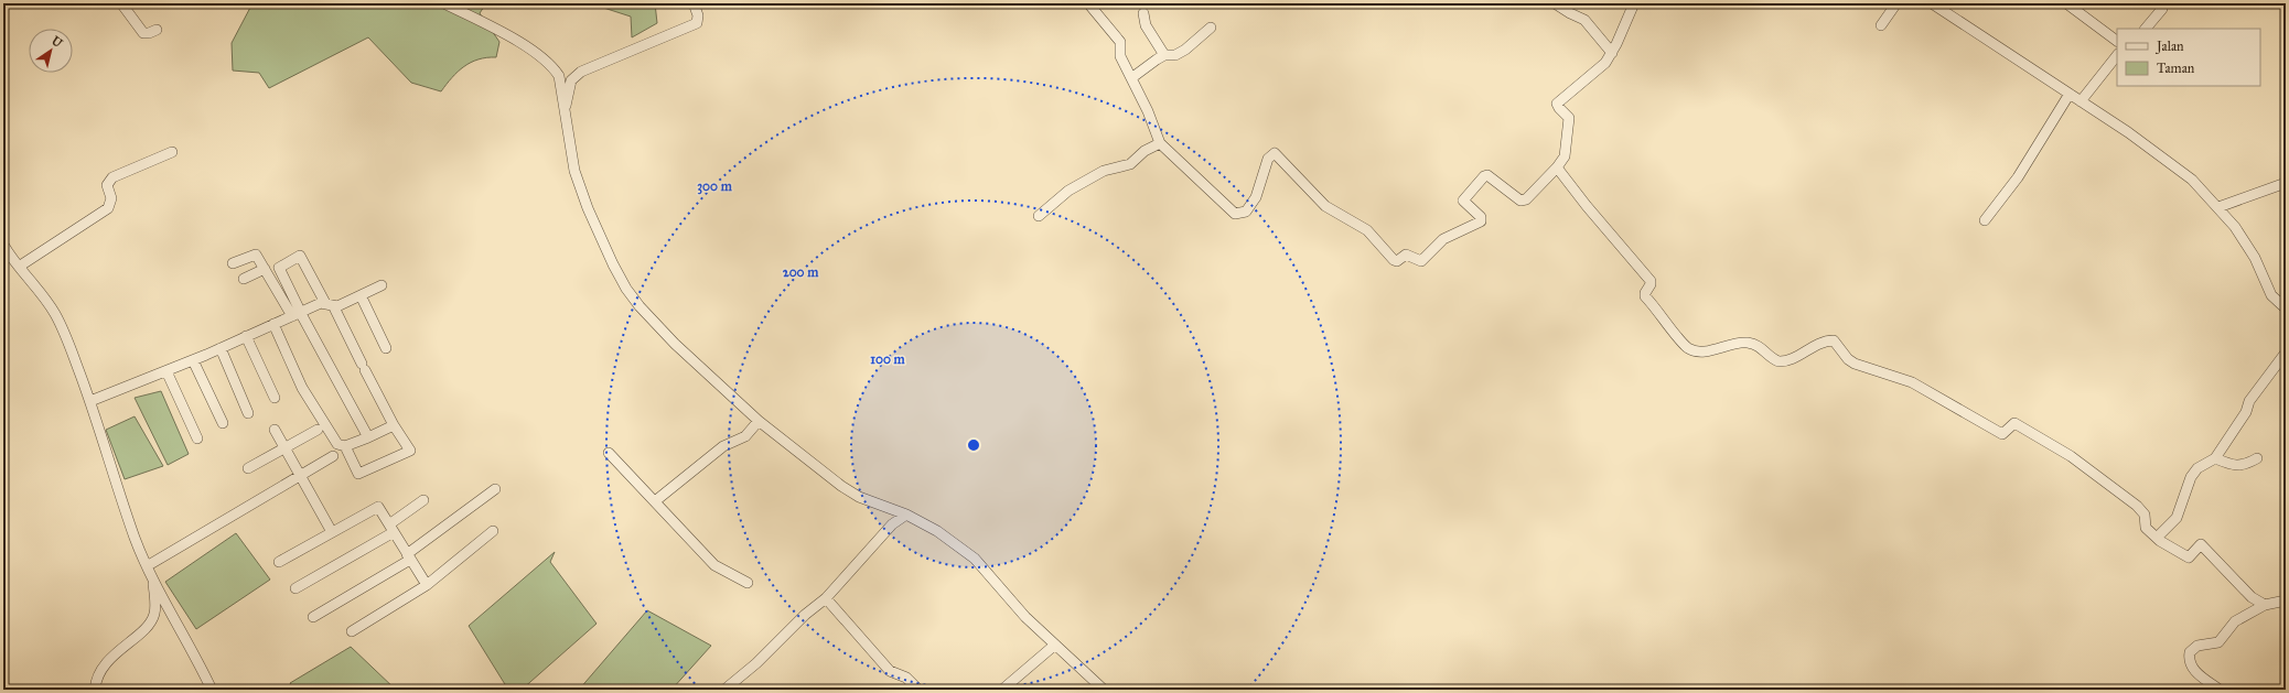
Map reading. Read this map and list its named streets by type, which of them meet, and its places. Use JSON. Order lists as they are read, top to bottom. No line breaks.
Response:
{"legend":["Jalan","Taman"],"north":"top right","rings":["300 m","200 m","100 m"]}
